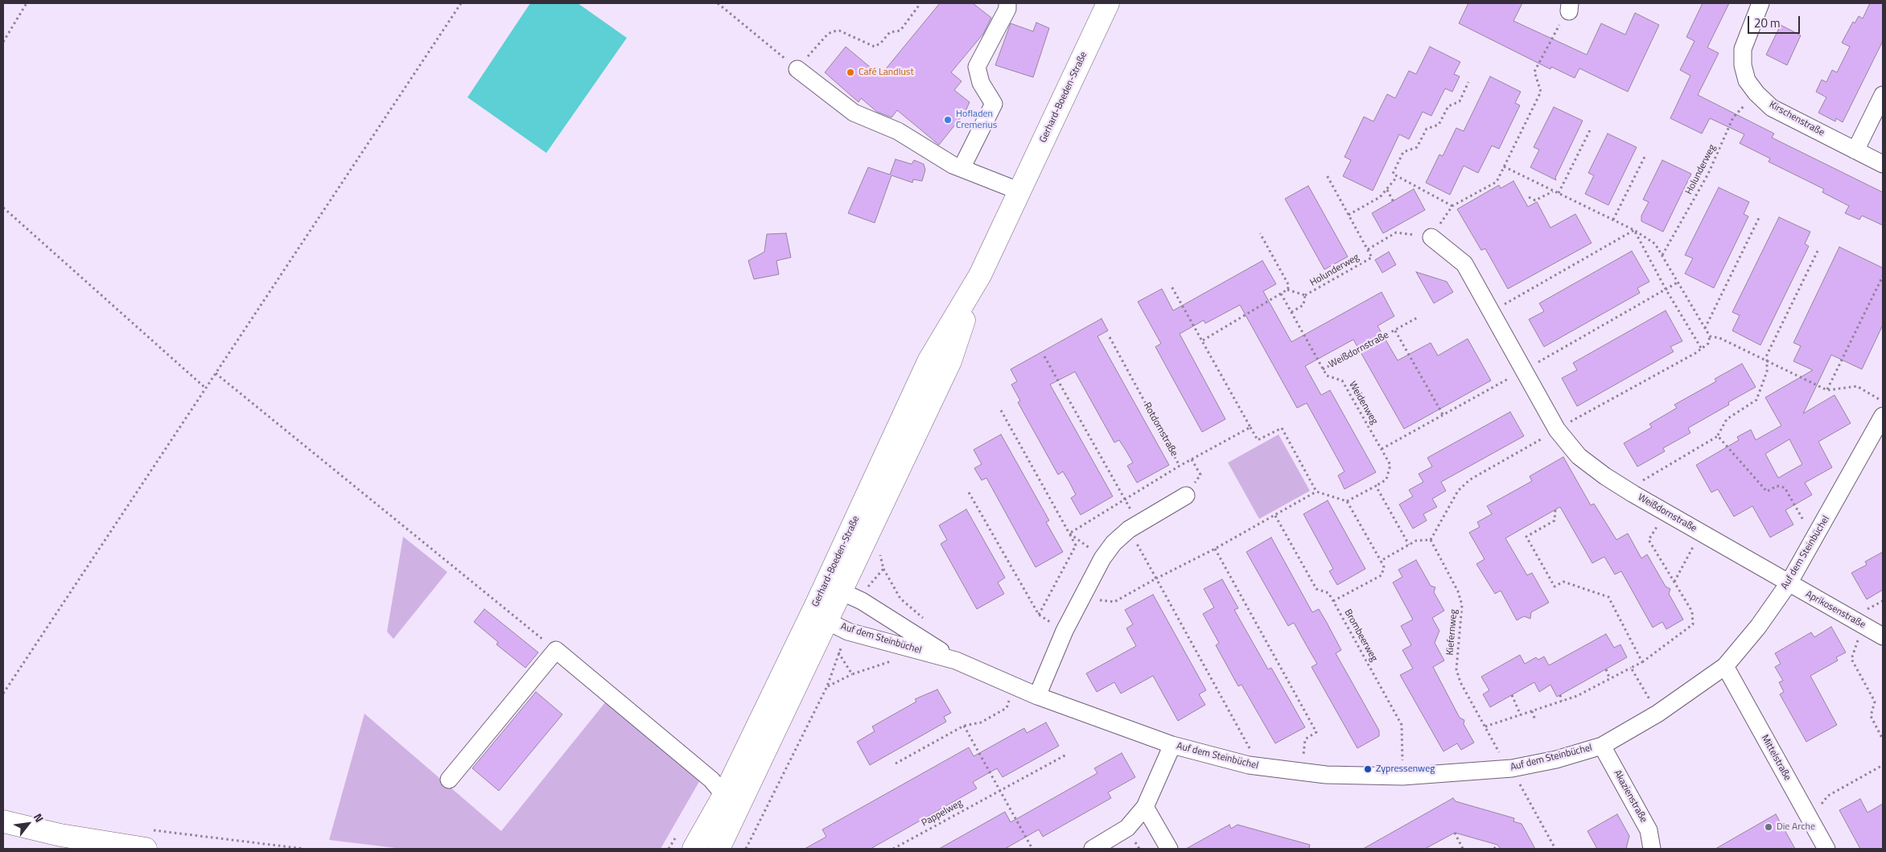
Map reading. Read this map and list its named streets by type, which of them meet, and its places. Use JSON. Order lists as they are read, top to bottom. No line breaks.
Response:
{"streets":{"main road":["Gerhard-Boeden-Straße"],"street":["Kirschenstraße","Weißdornstraße","Auf dem Steinbüchel","Aprikosenstraße","Mittelstraße","Akazienstraße"],"path":["Holunderweg","Weidenweg","Rotdornstraße","Kiefernweg","Brombeerweg","Pappelweg"]},"crossings":[["Gerhard-Boeden-Straße","Auf dem Steinbüchel"],["Kirschenstraße","Holunderweg"],["Weißdornstraße","Weidenweg"],["Weißdornstraße","Auf dem Steinbüchel"],["Weißdornstraße","Aprikosenstraße"],["Auf dem Steinbüchel","Aprikosenstraße"],["Auf dem Steinbüchel","Kiefernweg"],["Auf dem Steinbüchel","Brombeerweg"],["Auf dem Steinbüchel","Mittelstraße"],["Auf dem Steinbüchel","Akazienstraße"]],"places":["Café Landlust","Hofladen Cremerius","Zypressenweg","Die Arche"],"scale_bar":"20 m","north":"top right"}
